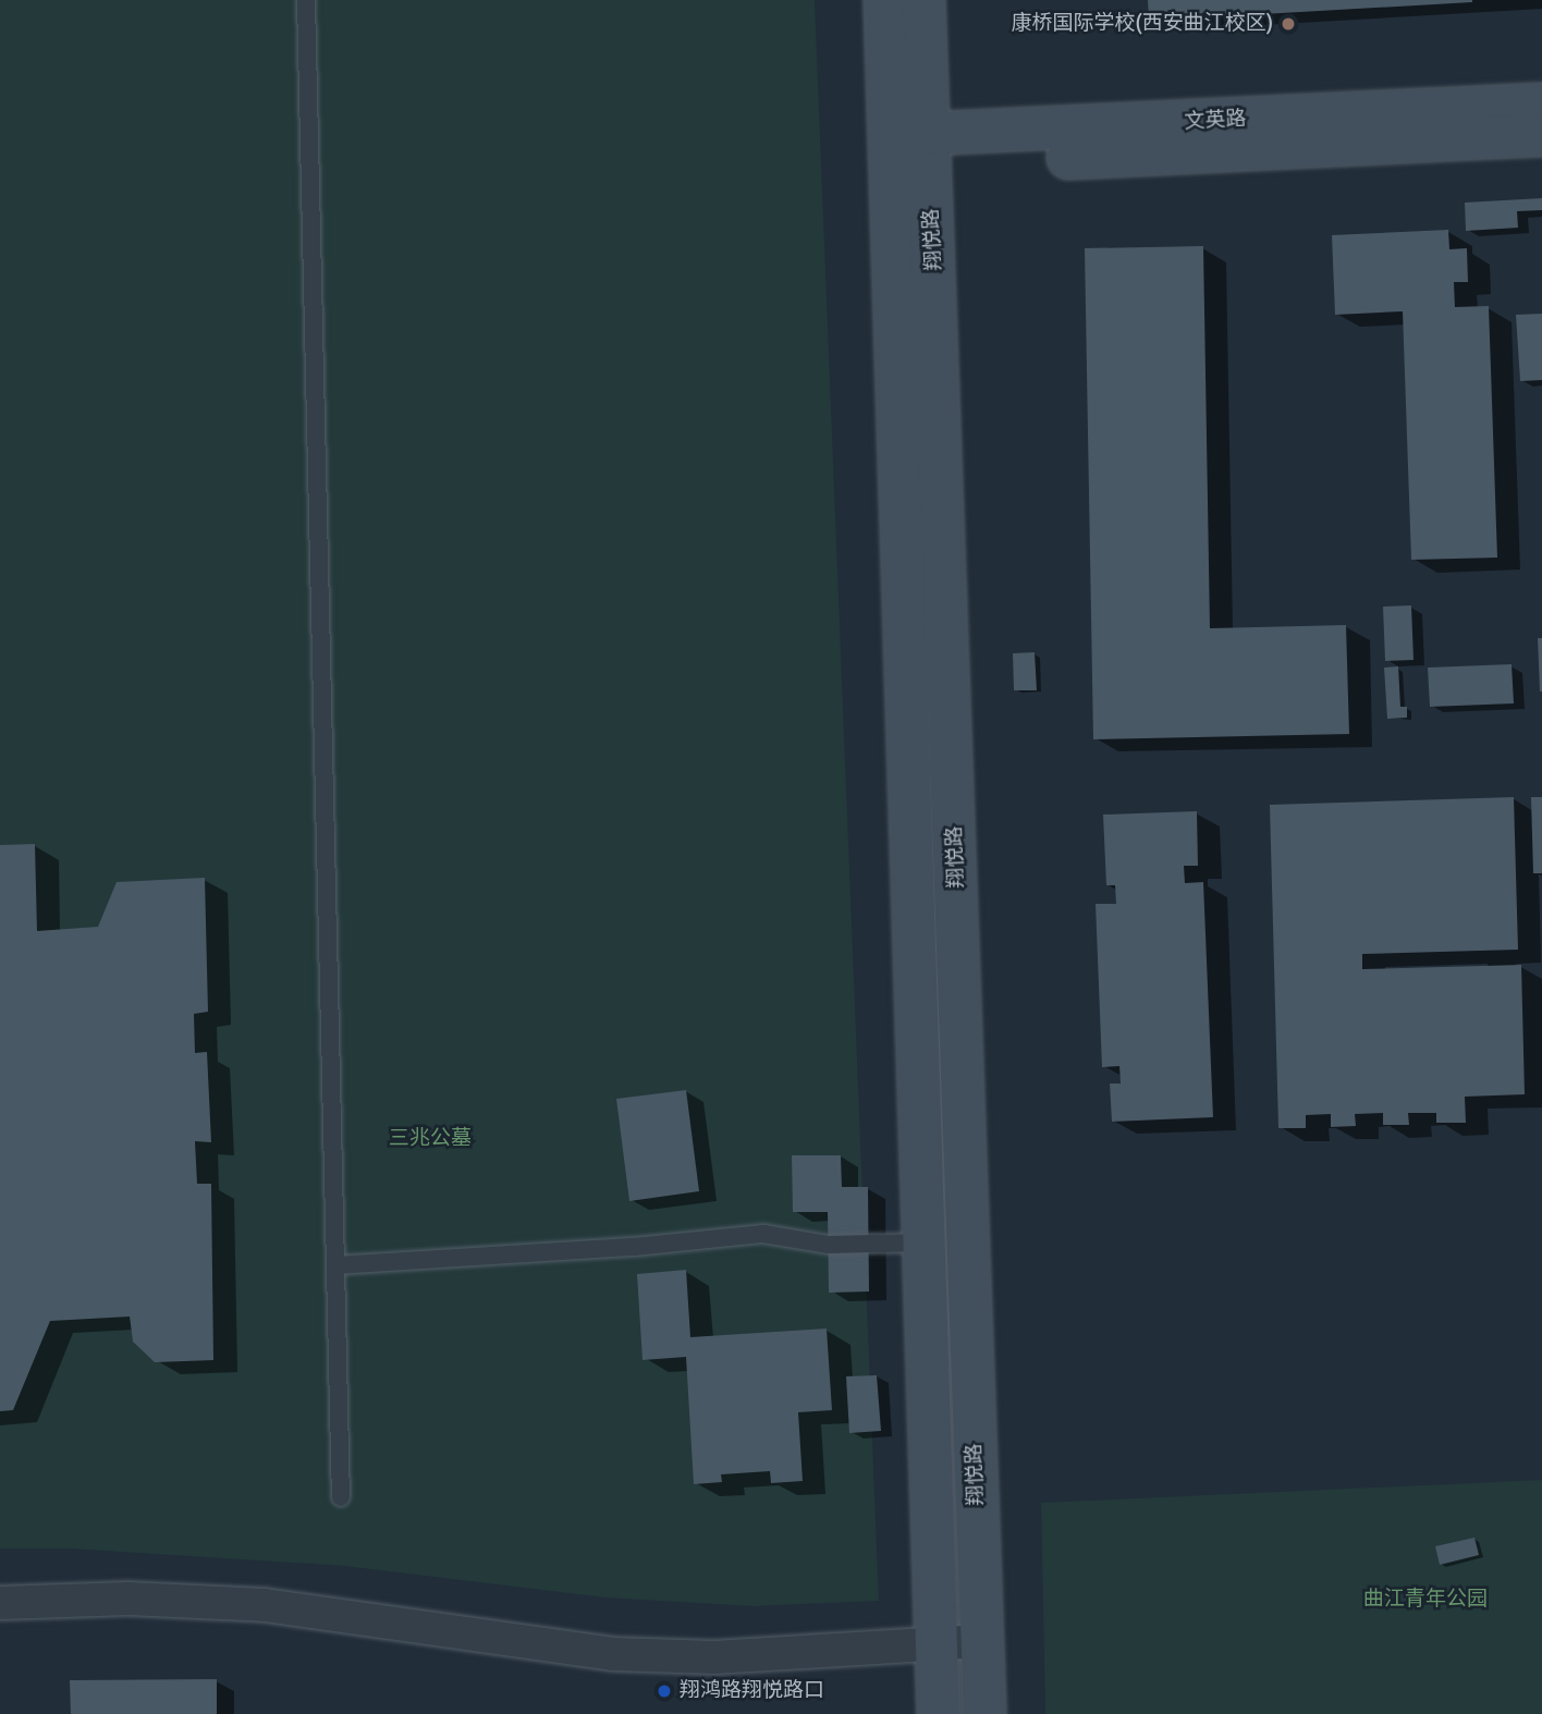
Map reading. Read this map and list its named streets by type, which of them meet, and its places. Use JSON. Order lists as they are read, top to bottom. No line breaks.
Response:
{"streets":{"street":["文英路","翔悦路"]},"crossings":[["文英路","翔悦路"]],"parks":["三兆公墓","曲江青年公园"],"places":["康桥国际学校(西安曲江校区)","翔鸿路翔悦路口"]}
